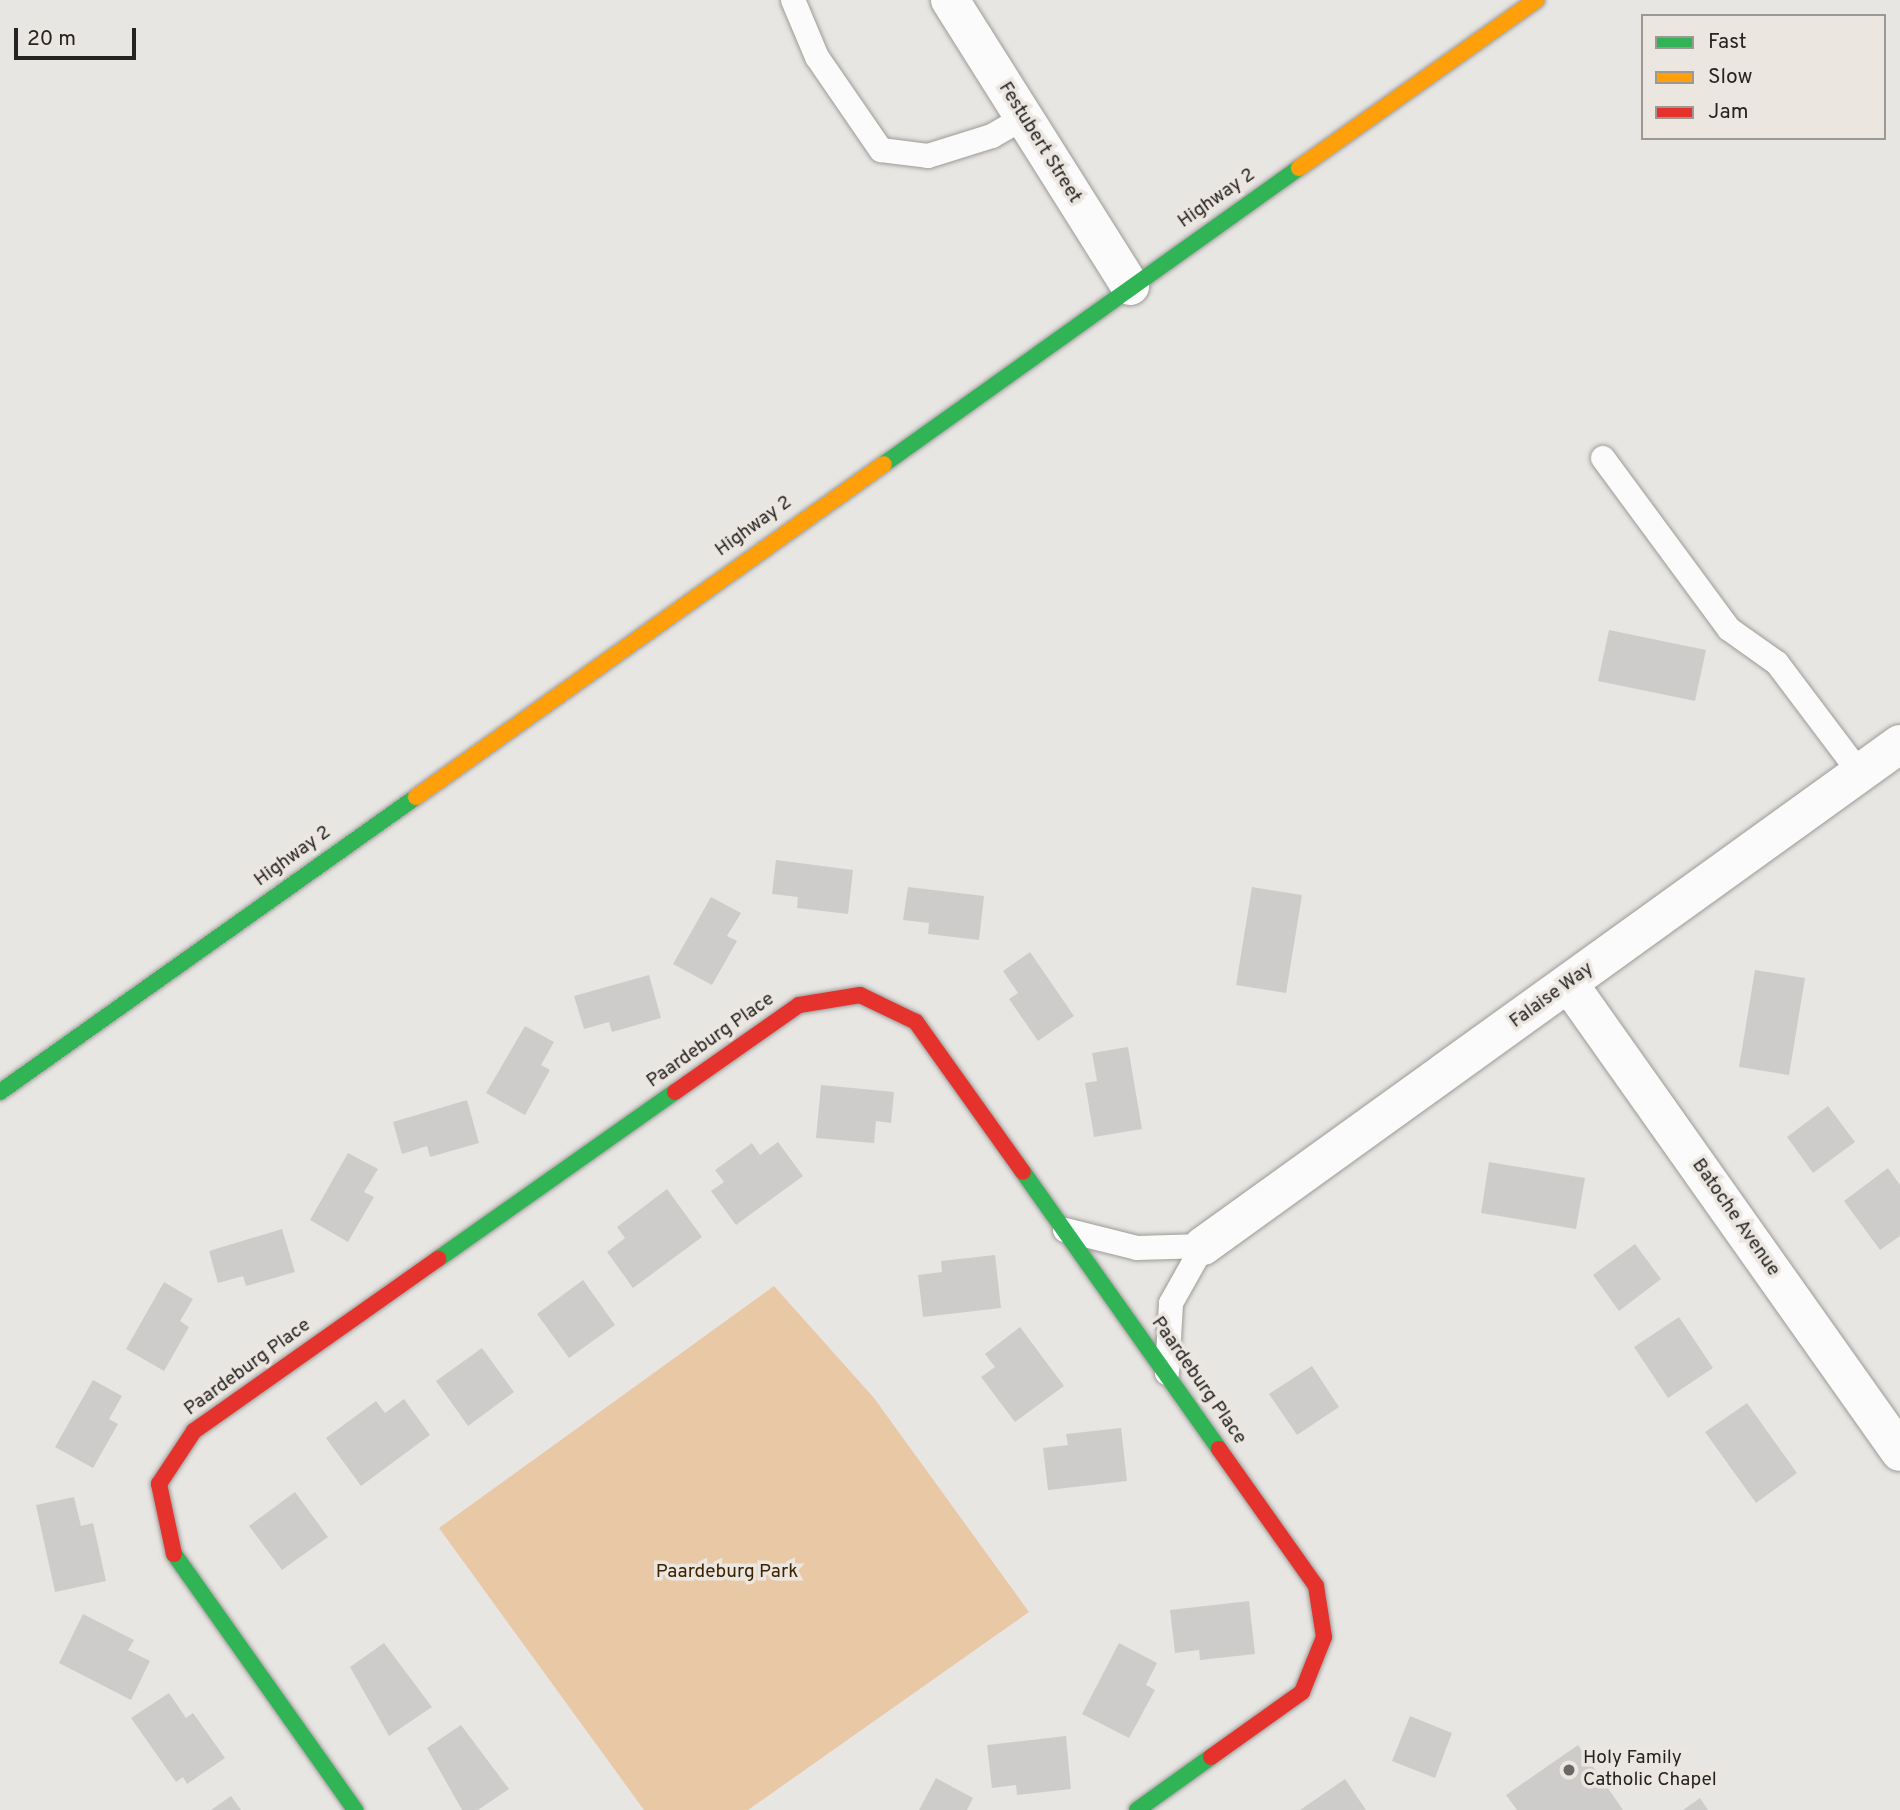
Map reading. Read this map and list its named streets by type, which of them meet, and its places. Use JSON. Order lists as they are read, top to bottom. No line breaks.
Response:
{"streets":{"street":["Festubert Street","Highway 2","Falaise Way","Paardeburg Place","Batoche Avenue"]},"crossings":[["Festubert Street","Highway 2"],["Falaise Way","Batoche Avenue"]],"parks":["Paardeburg Park"],"places":["Holy Family Catholic Chapel"],"legend":["Fast","Slow","Jam"],"scale_bar":"20 m"}
